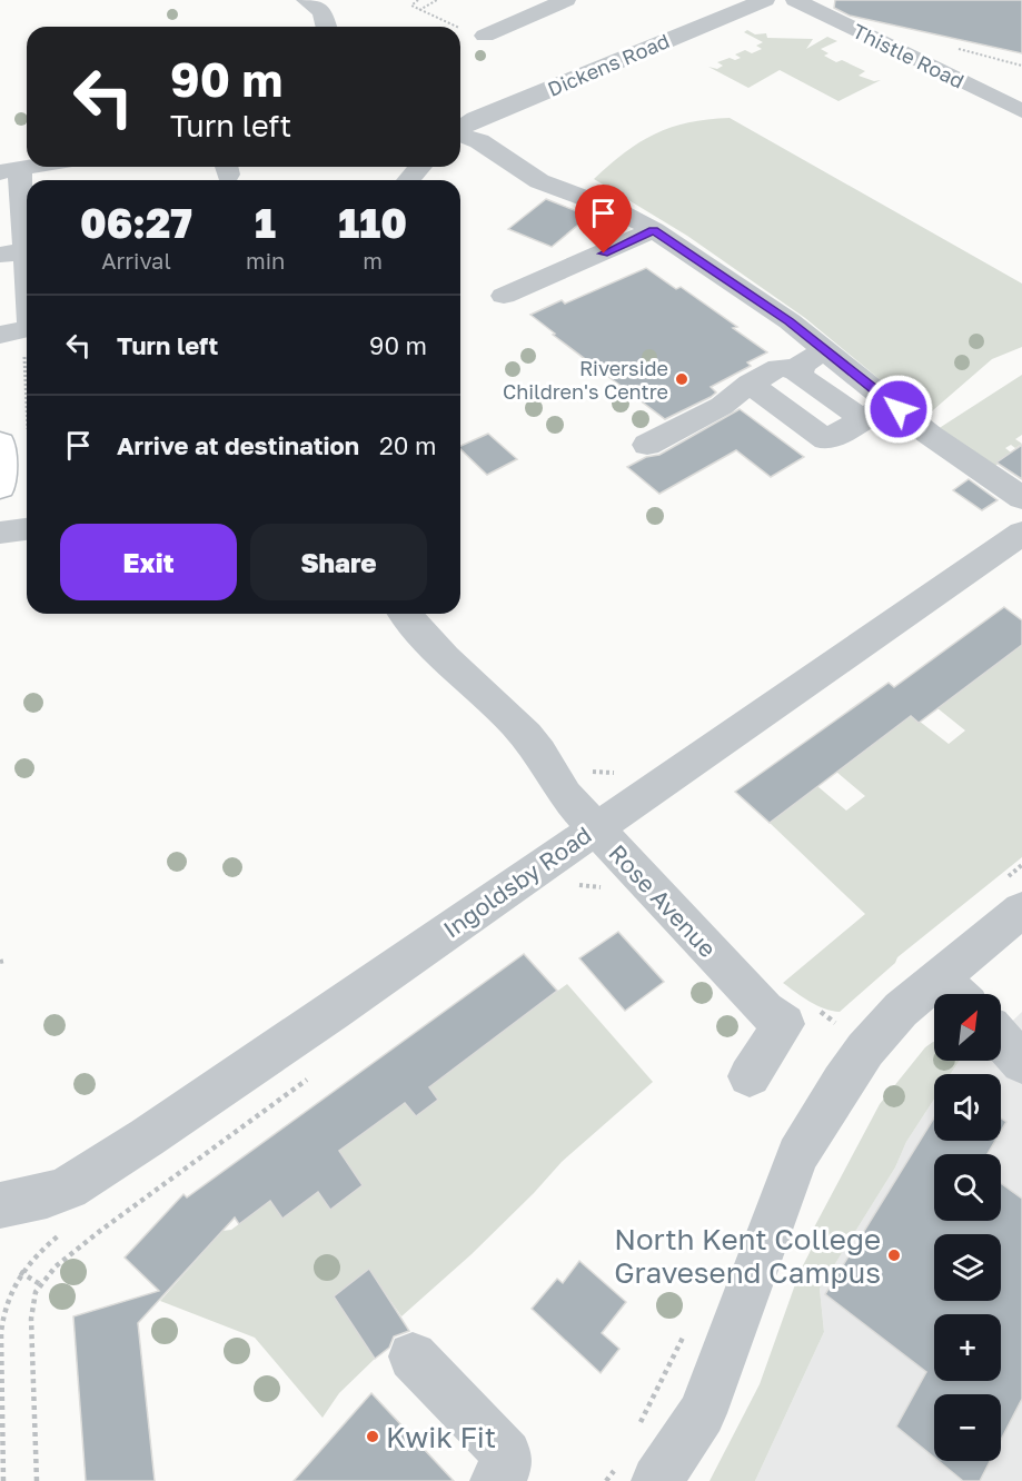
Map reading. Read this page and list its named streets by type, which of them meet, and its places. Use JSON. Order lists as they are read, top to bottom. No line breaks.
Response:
{"streets":{"street":["Thistle Road","Dickens Road","Ingoldsby Road","Rose Avenue"]},"crossings":[["Ingoldsby Road","Rose Avenue"]],"places":["Riverside Children's Centre","North Kent College Gravesend Campus","Kwik Fit"],"north":"top right","page":{"turn":["90 m","Turn left"],"eta":["06:27","Arrival","1","min","110","m"],"list":[{"name":"Turn left","value":"90 m"},{"name":"Arrive at destination","value":"20 m"}],"buttons":["Exit","Share"],"map_buttons":["+","−"]}}
